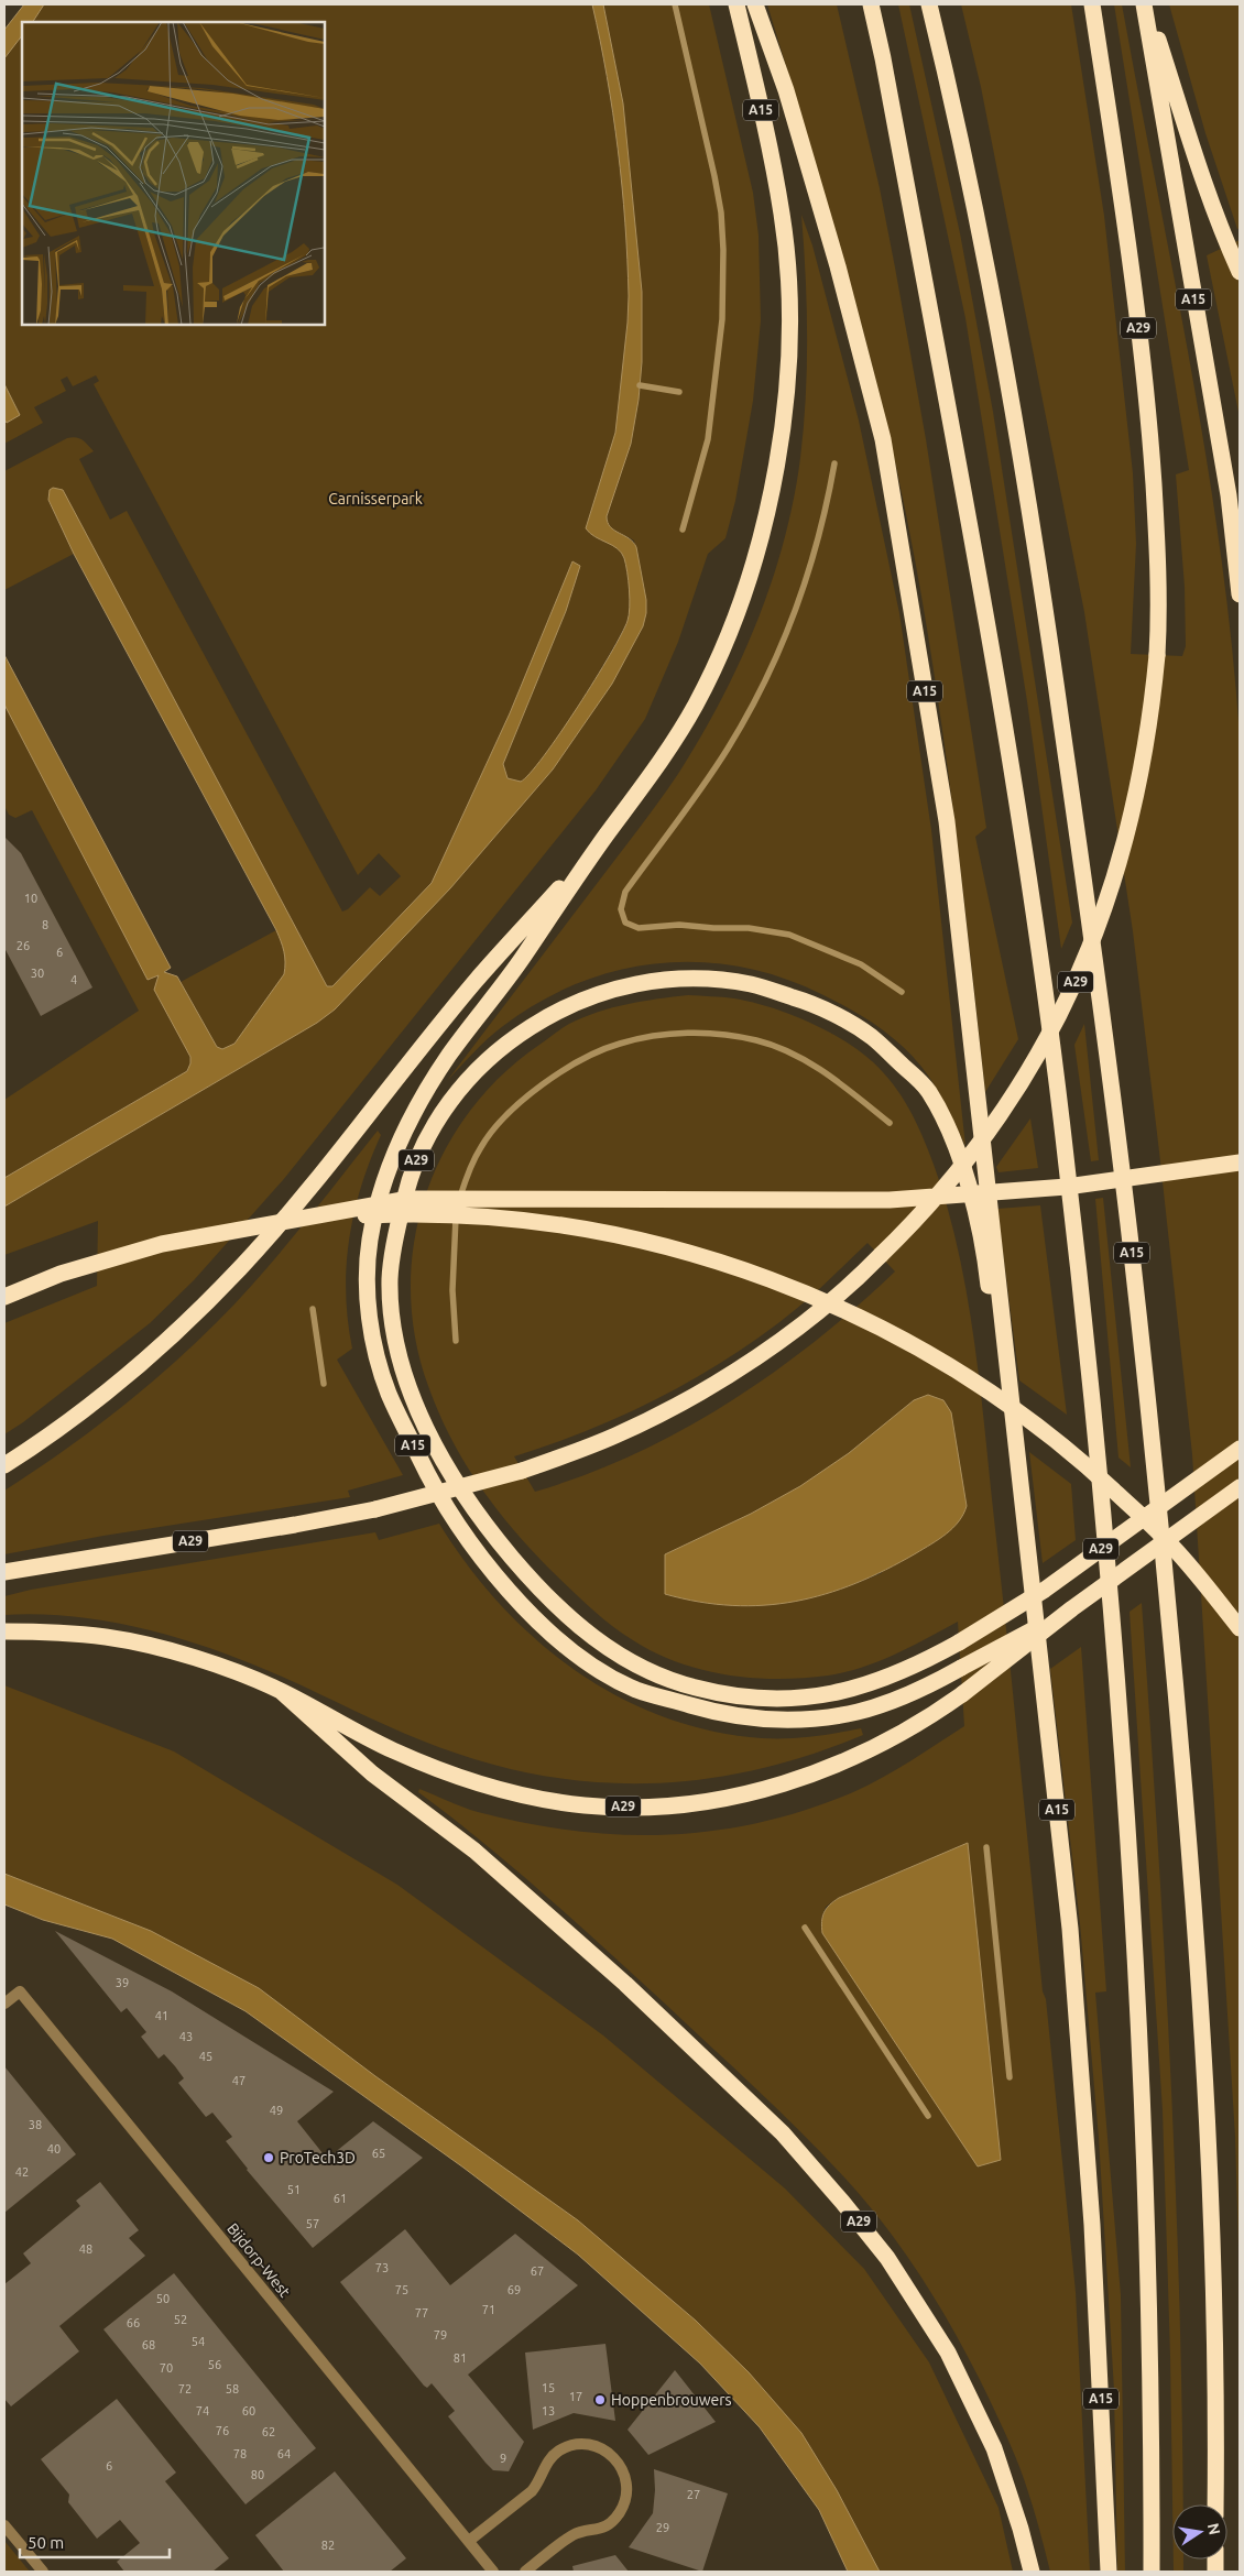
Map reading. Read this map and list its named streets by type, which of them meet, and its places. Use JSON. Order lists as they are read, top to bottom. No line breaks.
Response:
{"streets":{"highway":["A15","A29"],"street":["Bijdorp-West"]},"crossings":[["A15","A29"]],"parks":["Carnisserpark"],"places":["ProTech3D","Hoppenbrouwers"],"house_numbers":["10","8","26","6","30","4","39","41","43","45","47","49","38","40","65","42","51","61","57","48","73","67","75","69","50","71","77","52","66","79","54","68","81","56","70","15","72","58","17","74","60","13","76","62","78","64","9","6","80","27","29","82"],"scale_bar":"50 m","north":"right"}
